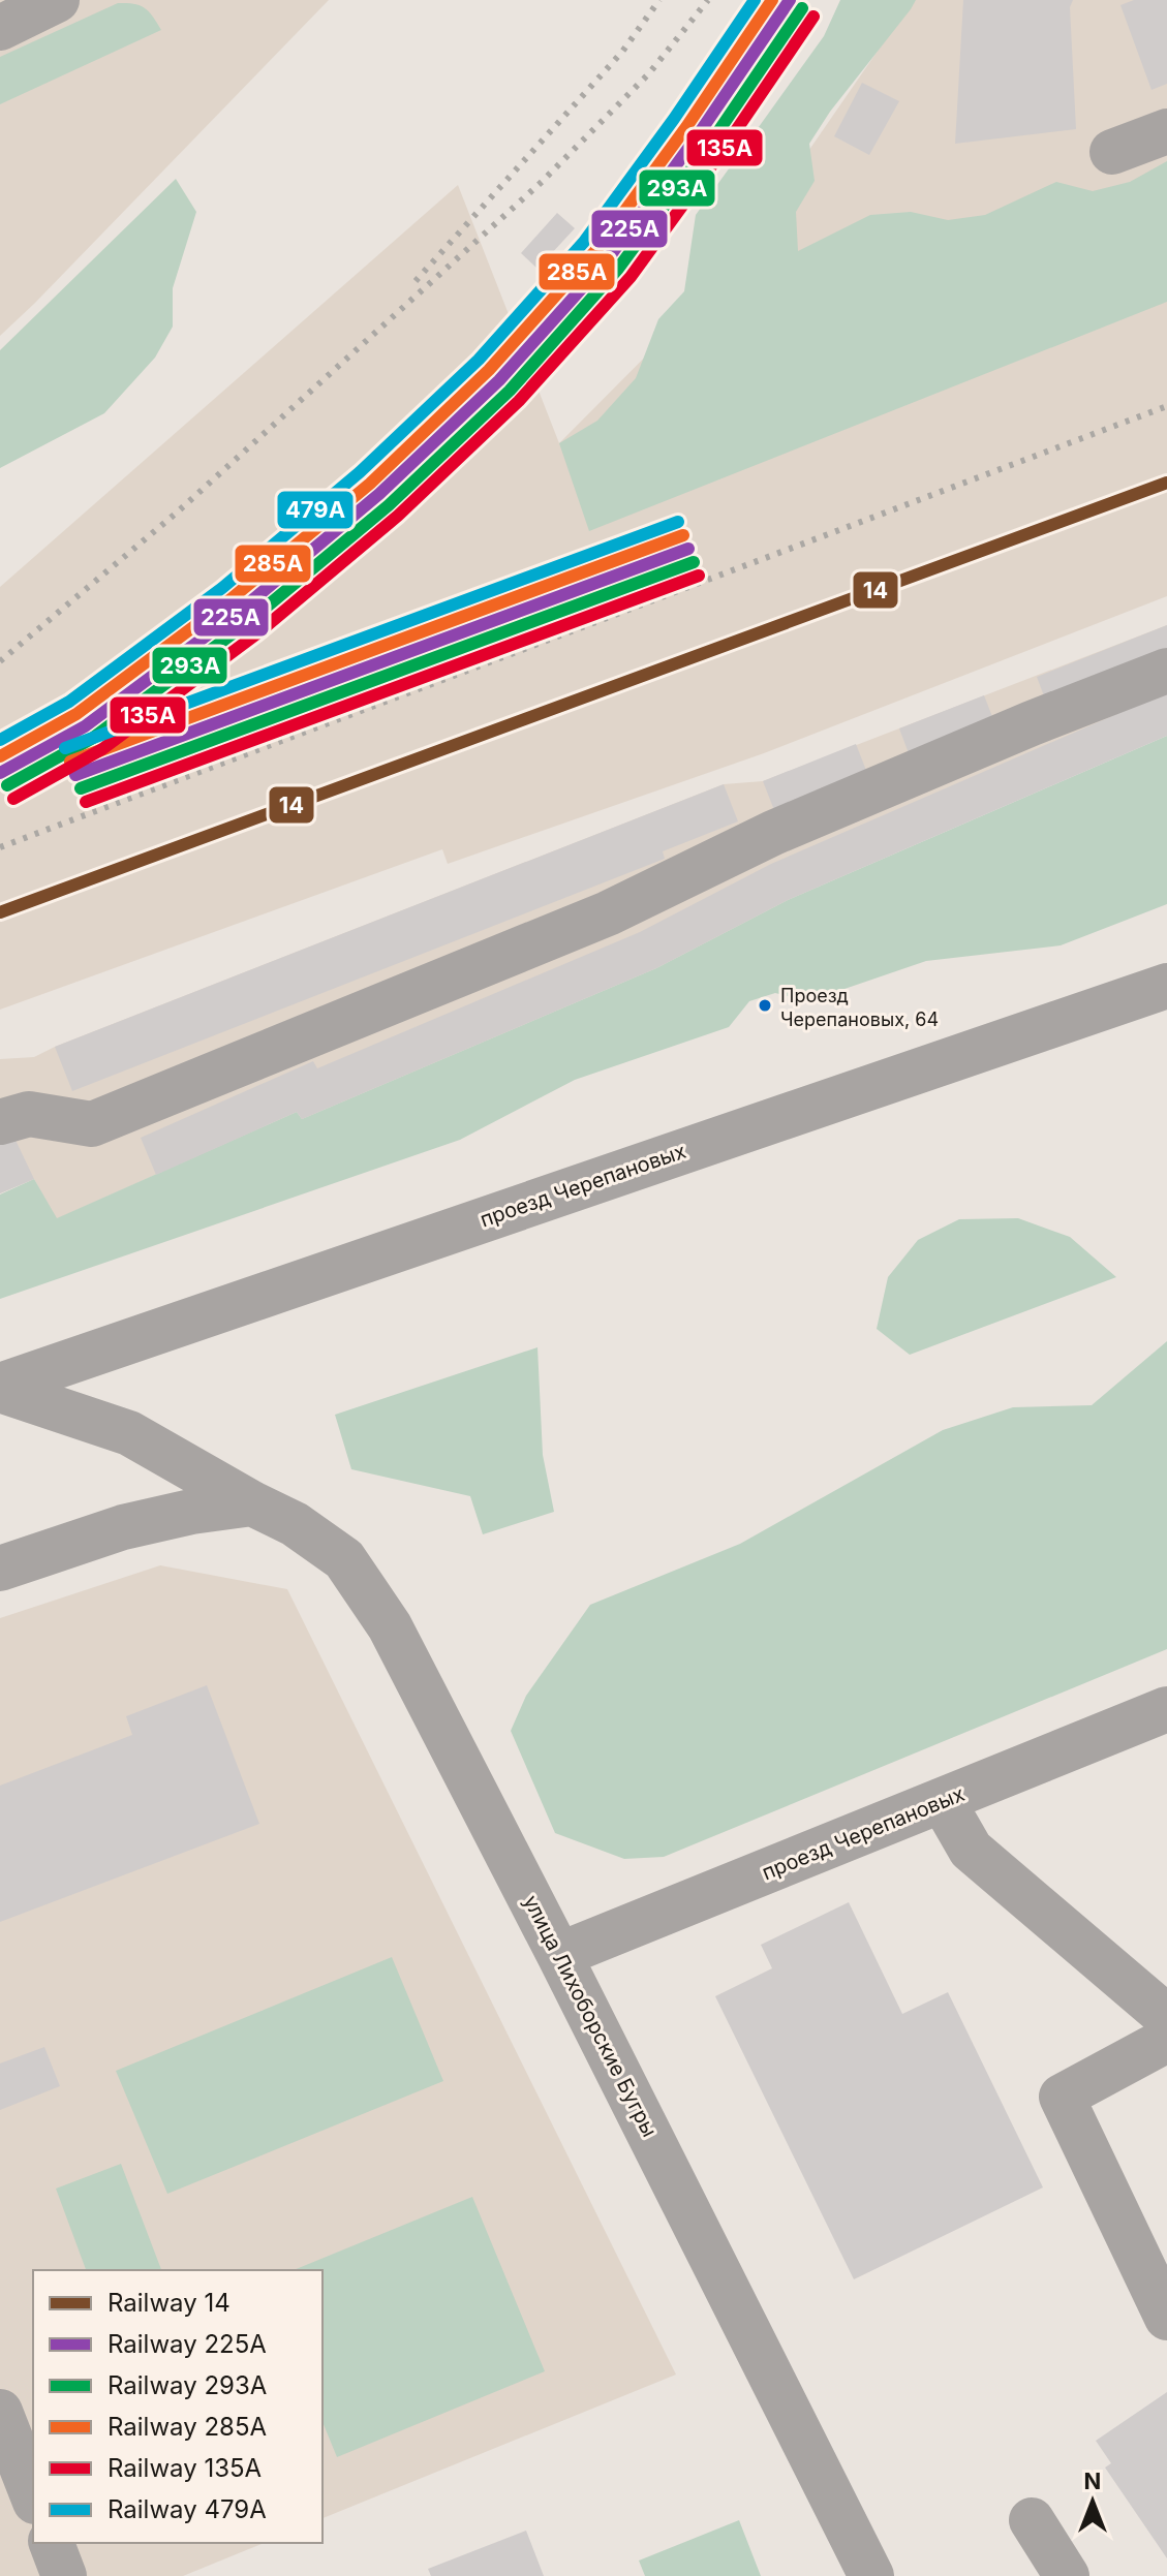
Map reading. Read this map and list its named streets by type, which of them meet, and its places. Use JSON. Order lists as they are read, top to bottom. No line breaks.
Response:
{"streets":{"street":["проезд Черепановых","улица Лихоборские Бугры"]},"crossings":[["проезд Черепановых","улица Лихоборские Бугры"]],"places":["Проезд Черепановых, 64"],"lines":["rail line 225А","rail line 285А","rail line 479А","rail line 293А","rail line 135А","rail line 14"],"legend":["Railway 14","Railway 225А","Railway 293А","Railway 285А","Railway 135А","Railway 479А"],"north":"top"}
